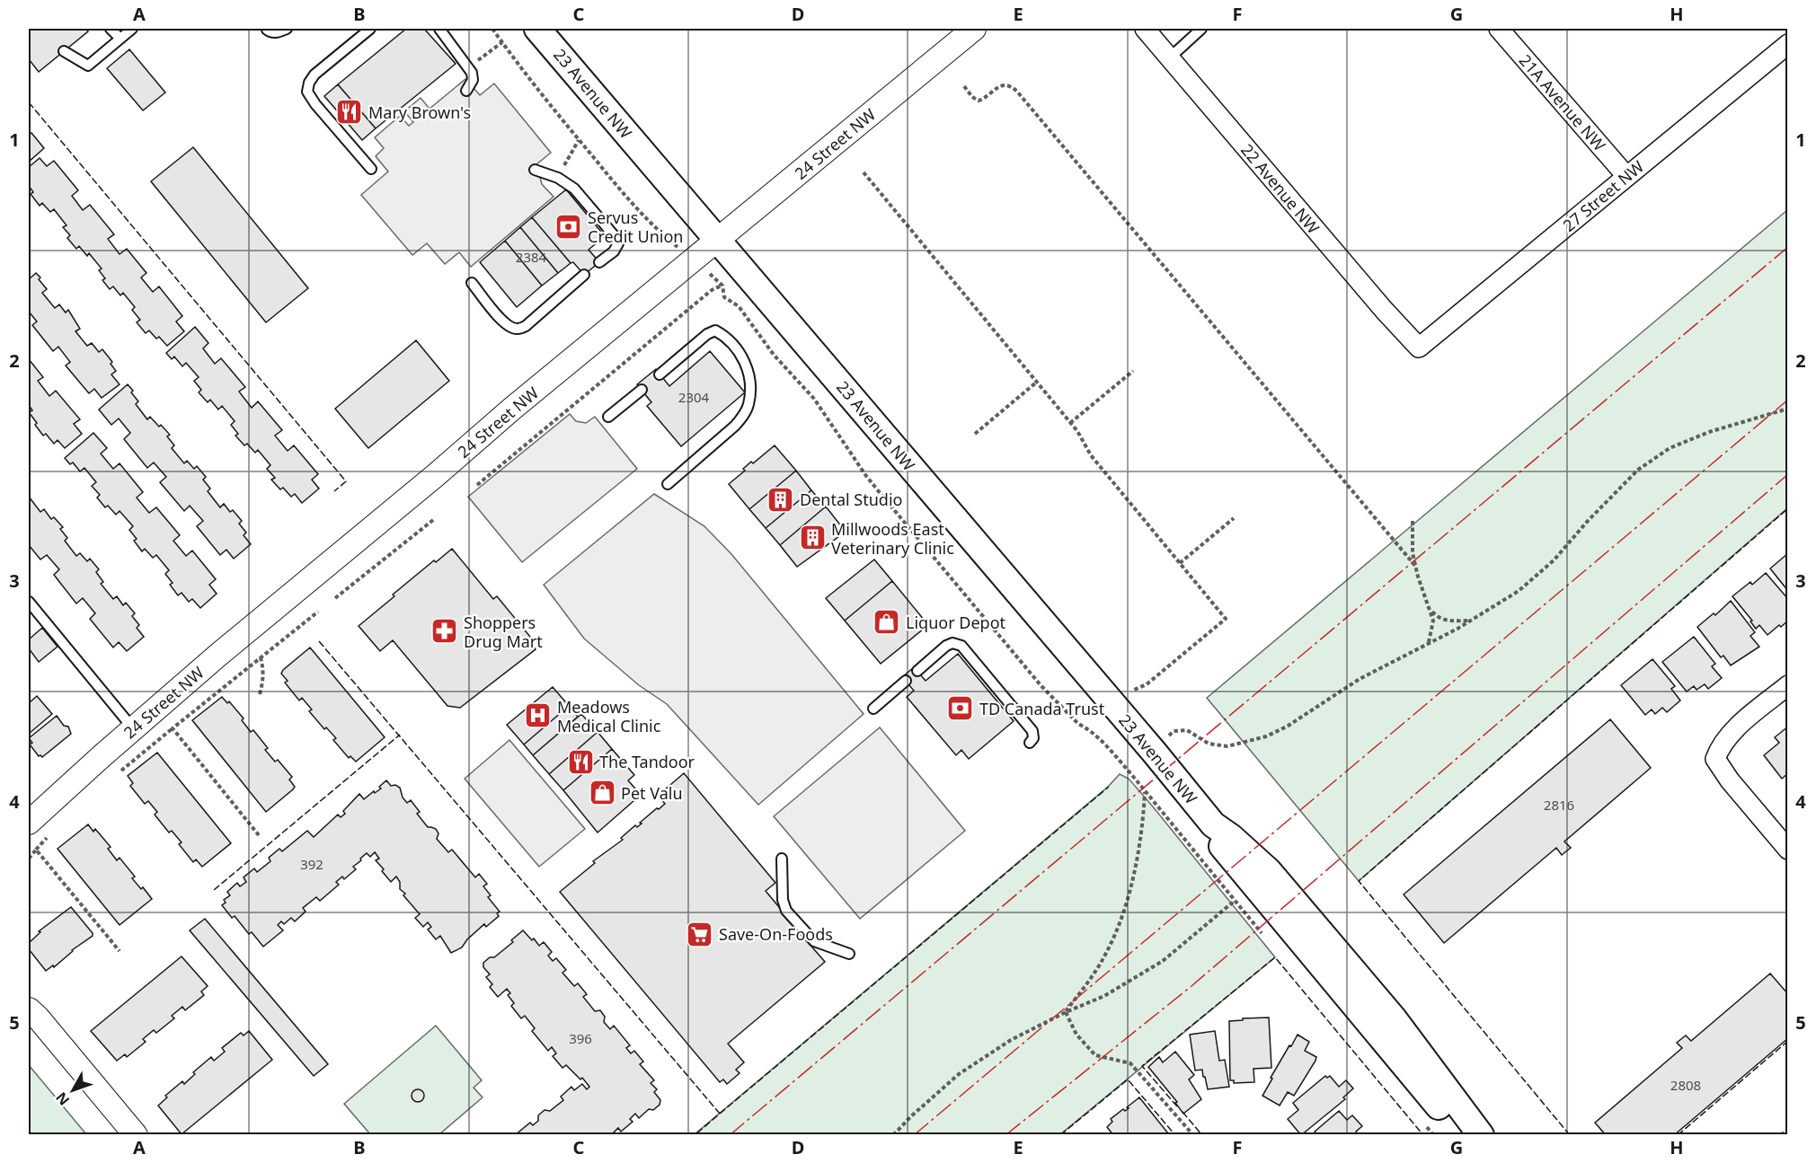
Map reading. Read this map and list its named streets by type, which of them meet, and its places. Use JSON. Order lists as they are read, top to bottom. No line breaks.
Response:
{"streets":{"main road":["23 Avenue NW"],"street":["21A Avenue NW","24 Street NW","22 Avenue NW","27 Street NW"]},"crossings":[["23 Avenue NW","24 Street NW"],["21A Avenue NW","27 Street NW"],["22 Avenue NW","27 Street NW"]],"places":{"restaurant":["Mary Brown's","The Tandoor"],"bank":["Servus Credit Union","TD Canada Trust"],"building":["Dental Studio","Millwoods East Veterinary Clinic"],"shop":["Liquor Depot","Pet Valu"],"pharmacy":["Shoppers Drug Mart"],"hospital":["Meadows Medical Clinic"],"supermarket":["Save-On-Foods"]},"house_numbers":["2384","2304","2816","392","396","2808"],"north":"bottom left","grid":{"columns":["A","B","C","D","E","F","G","H"],"rows":["1","2","3","4","5"]}}
